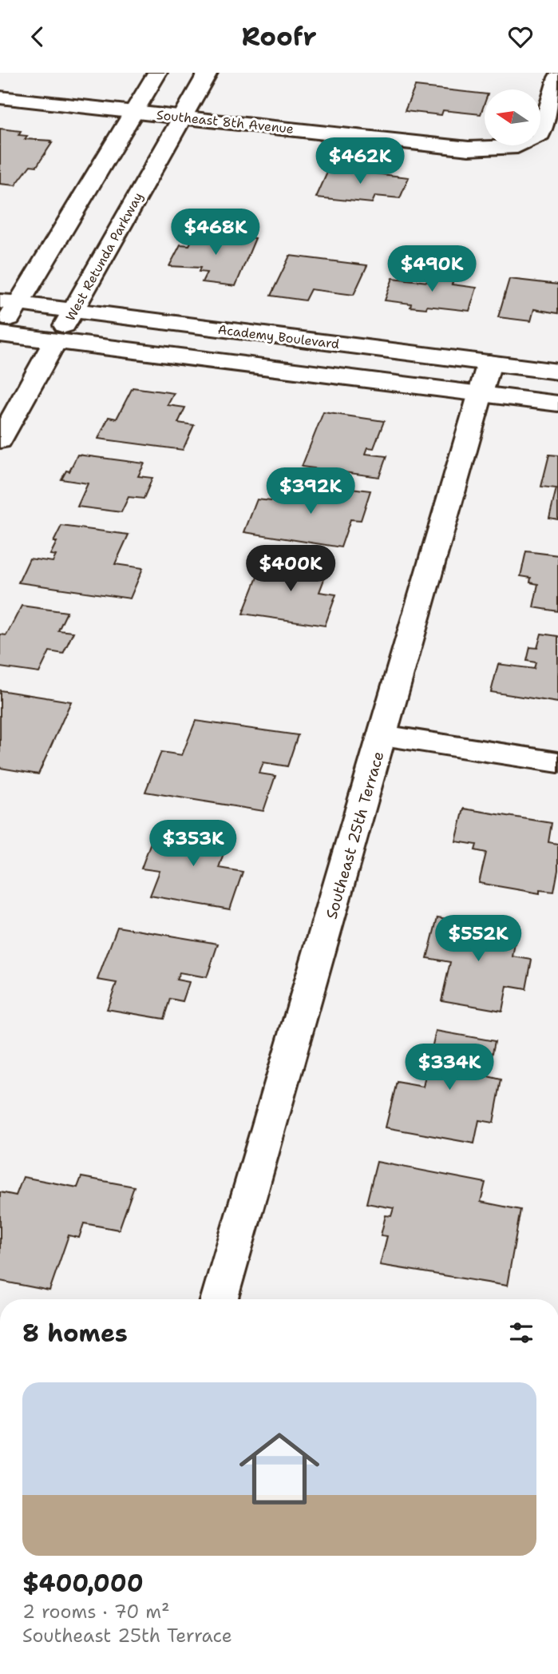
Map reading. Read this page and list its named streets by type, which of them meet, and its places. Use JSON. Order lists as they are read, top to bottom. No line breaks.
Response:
{"streets":{"street":["Southeast 8th Avenue","West Retunda Parkway","Academy Boulevard","Southeast 25th Terrace"]},"crossings":[["Southeast 8th Avenue","West Retunda Parkway"],["West Retunda Parkway","Academy Boulevard"],["Academy Boulevard","Southeast 25th Terrace"]],"north":"left","page":{"header":"Roofr","price":["$462K","$468K","$490K","$392K","$400K","$353K","$552K","$334K"],"heading":"8 homes","list":[{"name":"$400,000","note":"2 rooms · 70 m² · Southeast 25th Terrace"}]}}
